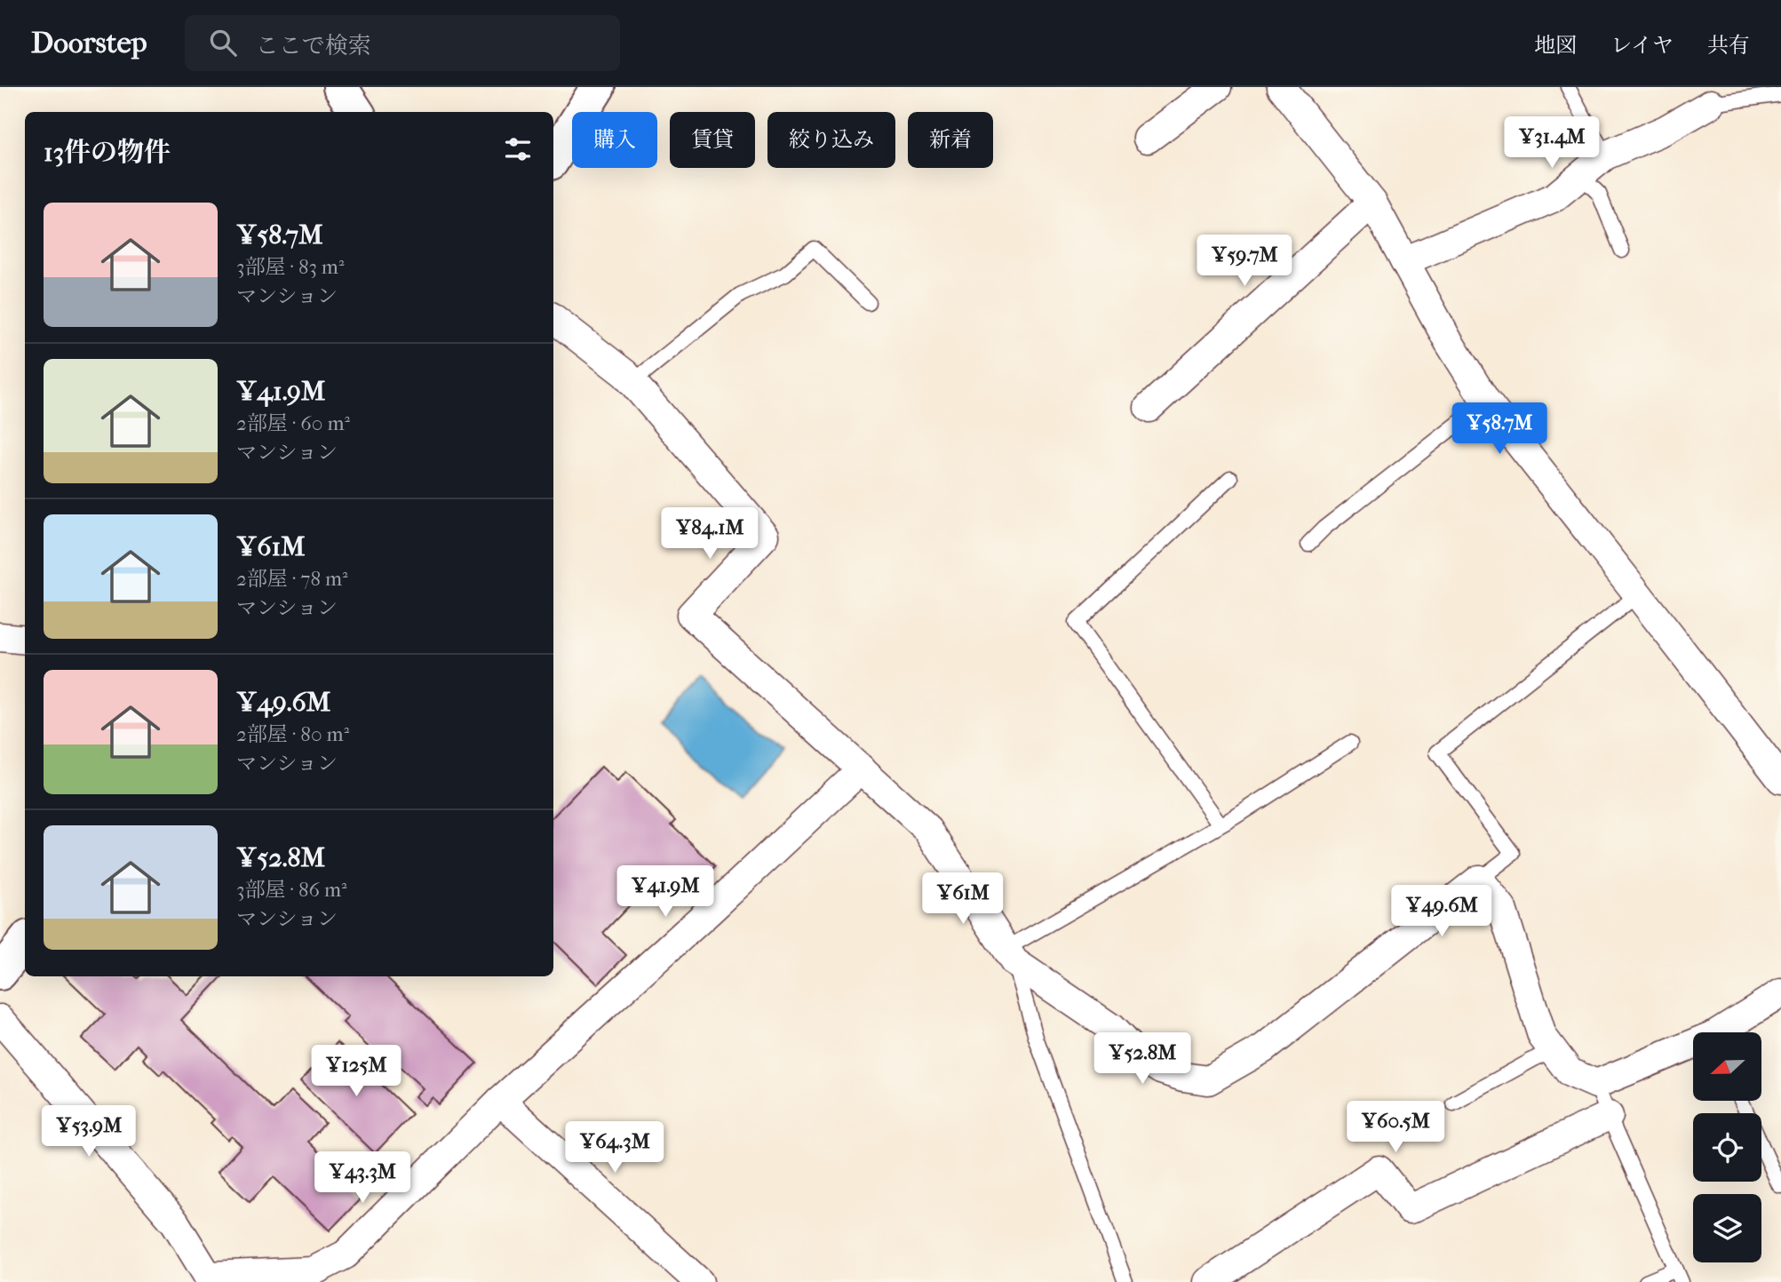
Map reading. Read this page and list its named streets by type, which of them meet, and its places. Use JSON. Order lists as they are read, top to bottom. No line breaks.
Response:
{"north":"left","page":{"header":"Doorstep","search":"ここで検索","nav":["地図","レイヤ","共有"],"chip":["購入","賃貸","絞り込み","新着"],"heading":"13件の物件","price":["¥31.4M","¥59.7M","¥58.7M","¥84.1M","¥41.9M","¥61M","¥49.6M","¥52.8M","¥125M","¥60.5M","¥53.9M","¥64.3M","¥43.3M"],"list":[{"name":"¥58.7M","note":"3部屋 · 83 m² · マンション"},{"name":"¥41.9M","note":"2部屋 · 60 m² · マンション"},{"name":"¥61M","note":"2部屋 · 78 m² · マンション"},{"name":"¥49.6M","note":"2部屋 · 80 m² · マンション"},{"name":"¥52.8M","note":"3部屋 · 86 m² · マンション"}]}}
